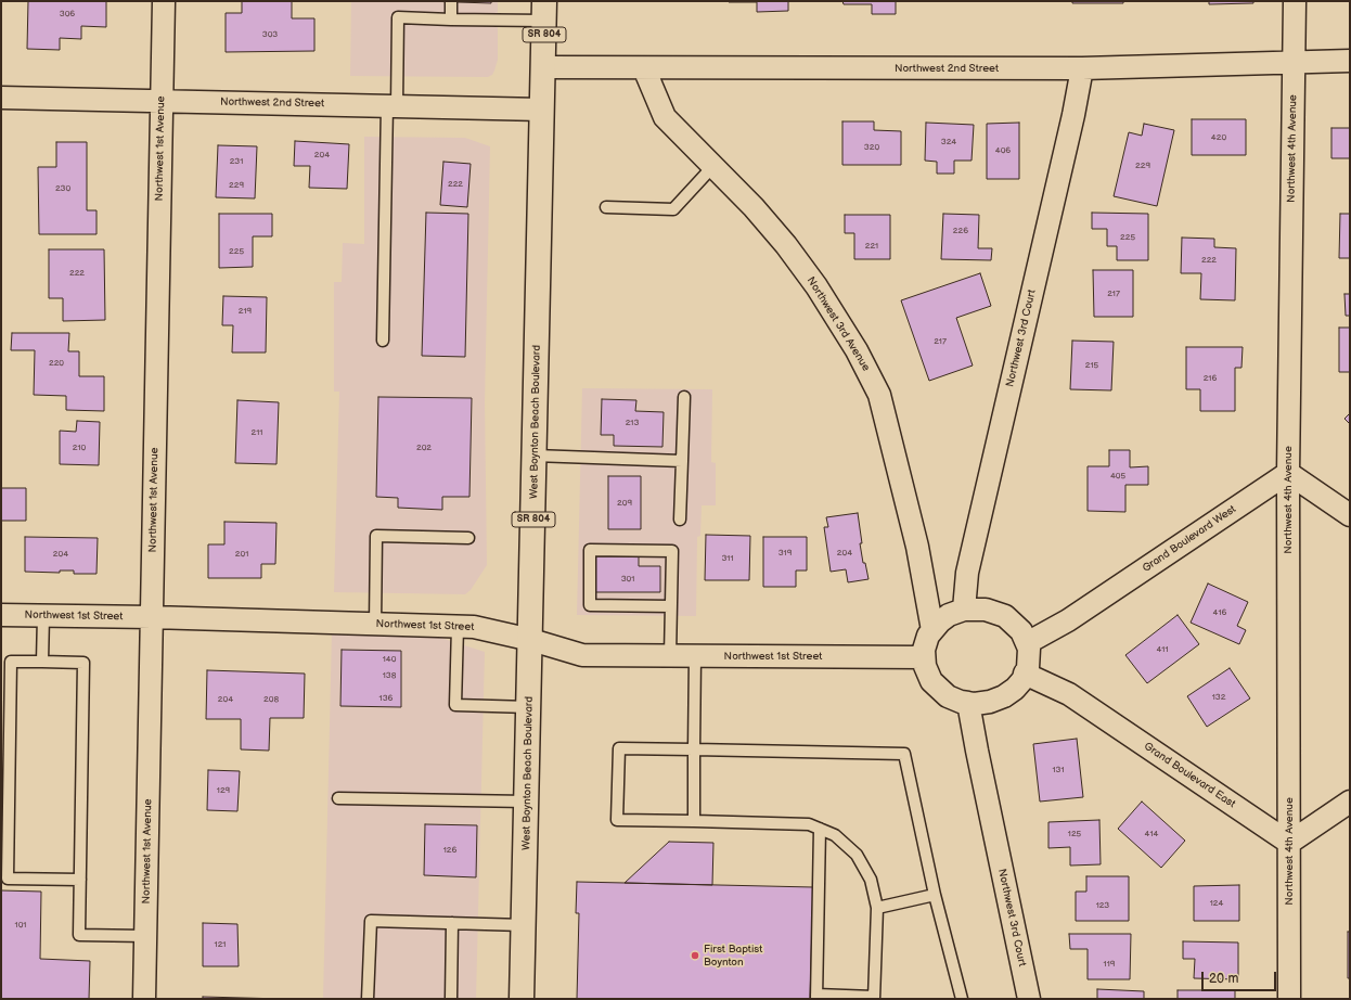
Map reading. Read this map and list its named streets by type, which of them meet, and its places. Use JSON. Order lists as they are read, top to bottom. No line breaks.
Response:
{"streets":{"main road":["SR 804","West Boynton Beach Boulevard"],"street":["Northwest 2nd Street","Northwest 1st Avenue","Northwest 4th Avenue","Northwest 3rd Avenue","Northwest 3rd Court","Grand Boulevard West","Northwest 1st Street","Grand Boulevard East"]},"crossings":[["Northwest 2nd Street","Northwest 1st Avenue"],["Northwest 2nd Street","Northwest 4th Avenue"],["Northwest 2nd Street","Northwest 3rd Avenue"],["Northwest 2nd Street","Northwest 3rd Court"],["Northwest 2nd Street","West Boynton Beach Boulevard"],["Northwest 1st Avenue","Northwest 1st Street"],["Northwest 4th Avenue","Grand Boulevard West"],["Northwest 4th Avenue","Grand Boulevard East"],["Northwest 3rd Avenue","Northwest 3rd Court"],["Northwest 3rd Avenue","Grand Boulevard West"],["Northwest 3rd Avenue","Northwest 1st Street"],["Northwest 3rd Avenue","Grand Boulevard East"],["Northwest 3rd Court","Grand Boulevard West"],["Northwest 3rd Court","Northwest 1st Street"],["Northwest 3rd Court","Grand Boulevard East"],["West Boynton Beach Boulevard","Northwest 1st Street"],["Grand Boulevard West","Northwest 1st Street"],["Grand Boulevard West","Grand Boulevard East"],["Northwest 1st Street","Grand Boulevard East"]],"places":["First Baptist Boynton"],"house_numbers":["306","303","420","324","320","406","204","231","229","222","229","230","226","225","221","225","222","222","217","219","217","220","215","216","213","211","210","202","405","209","319","204","204","201","311","301","416","411","140","138","132","136","204","208","131","129","125","414","126","124","123","101","121","119"],"scale_bar":"20 m"}
